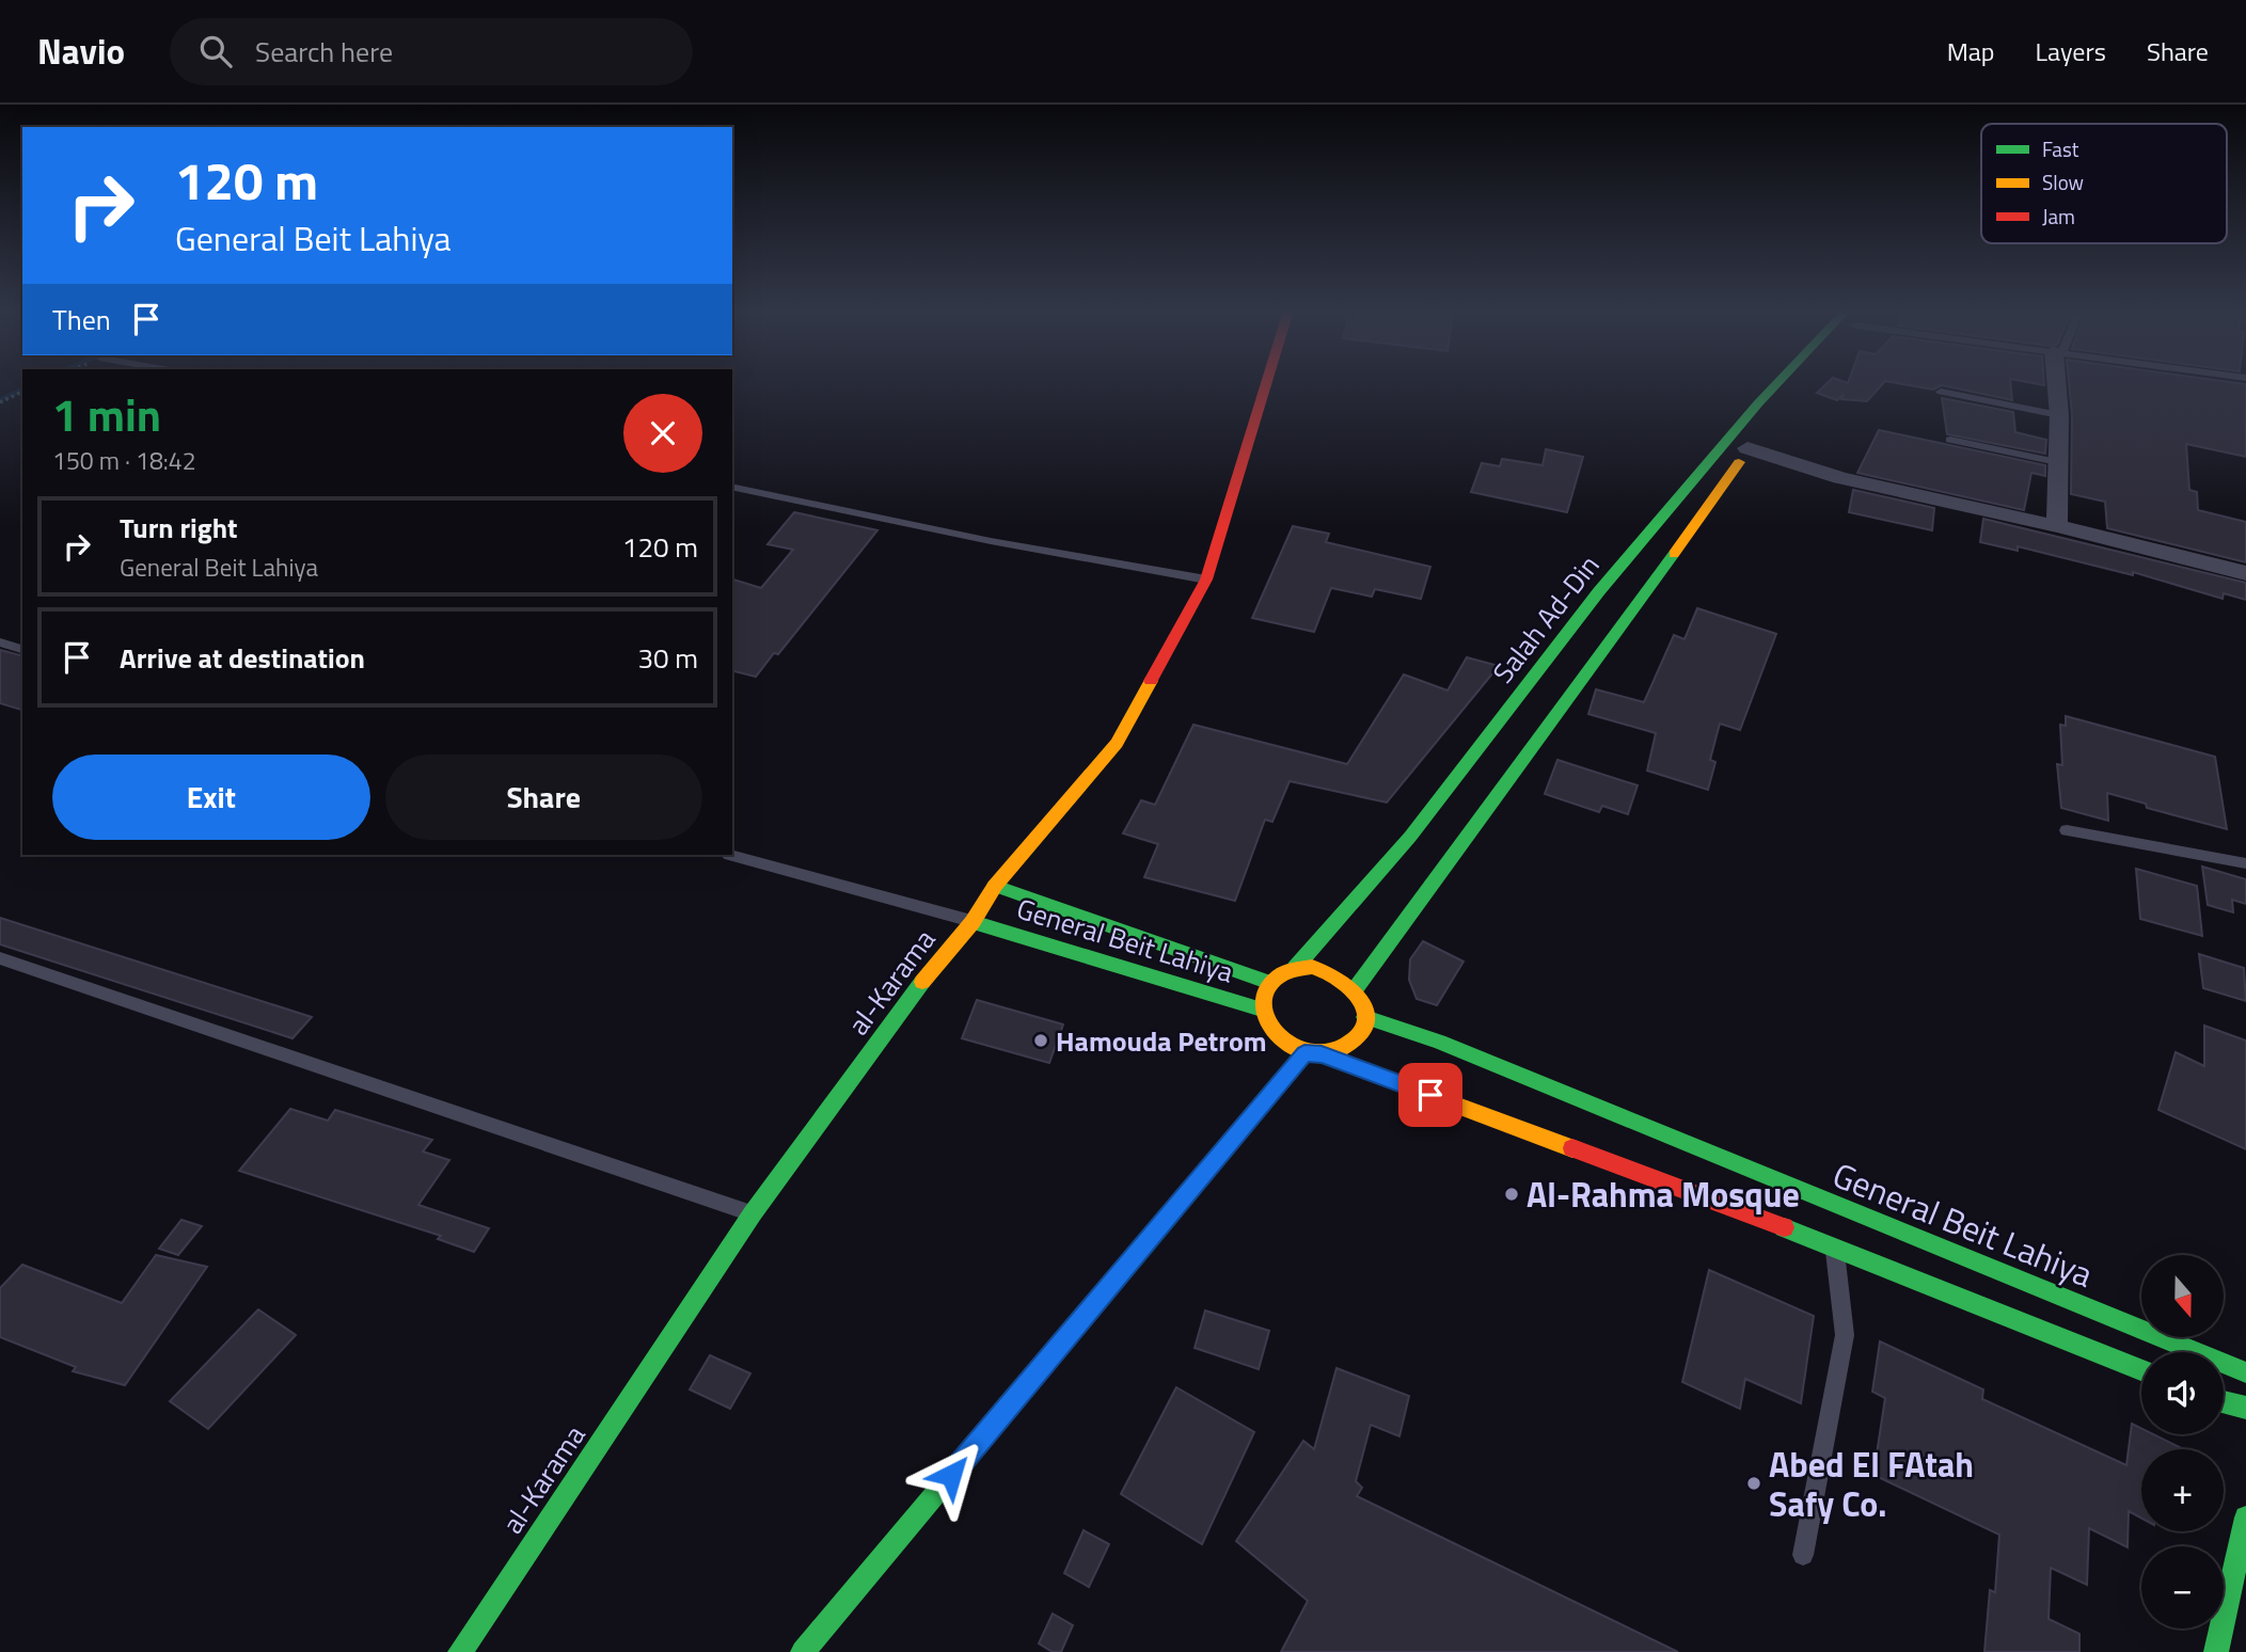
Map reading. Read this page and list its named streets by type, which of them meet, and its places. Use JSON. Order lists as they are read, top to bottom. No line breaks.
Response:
{"streets":{"main road":["Salah Ad-Din","General Beit Lahiya","al-Karama"]},"crossings":[["Salah Ad-Din","General Beit Lahiya"],["General Beit Lahiya","al-Karama"]],"places":["Hamouda Petrom","Al-Rahma Mosque","Abed El FAtah Safy Co."],"legend":["Fast","Slow","Jam"],"north":"bottom","page":{"header":"Navio","search":"Search here","nav":["Map","Layers","Share"],"turn":["120 m","General Beit Lahiya"],"then":"Then","heading":["1 min","150 m · 18:42"],"list":[{"name":"Turn right","note":"General Beit Lahiya","value":"120 m"},{"name":"Arrive at destination","value":"30 m"}],"buttons":["Exit","Share"],"map_buttons":["+","−"]}}
